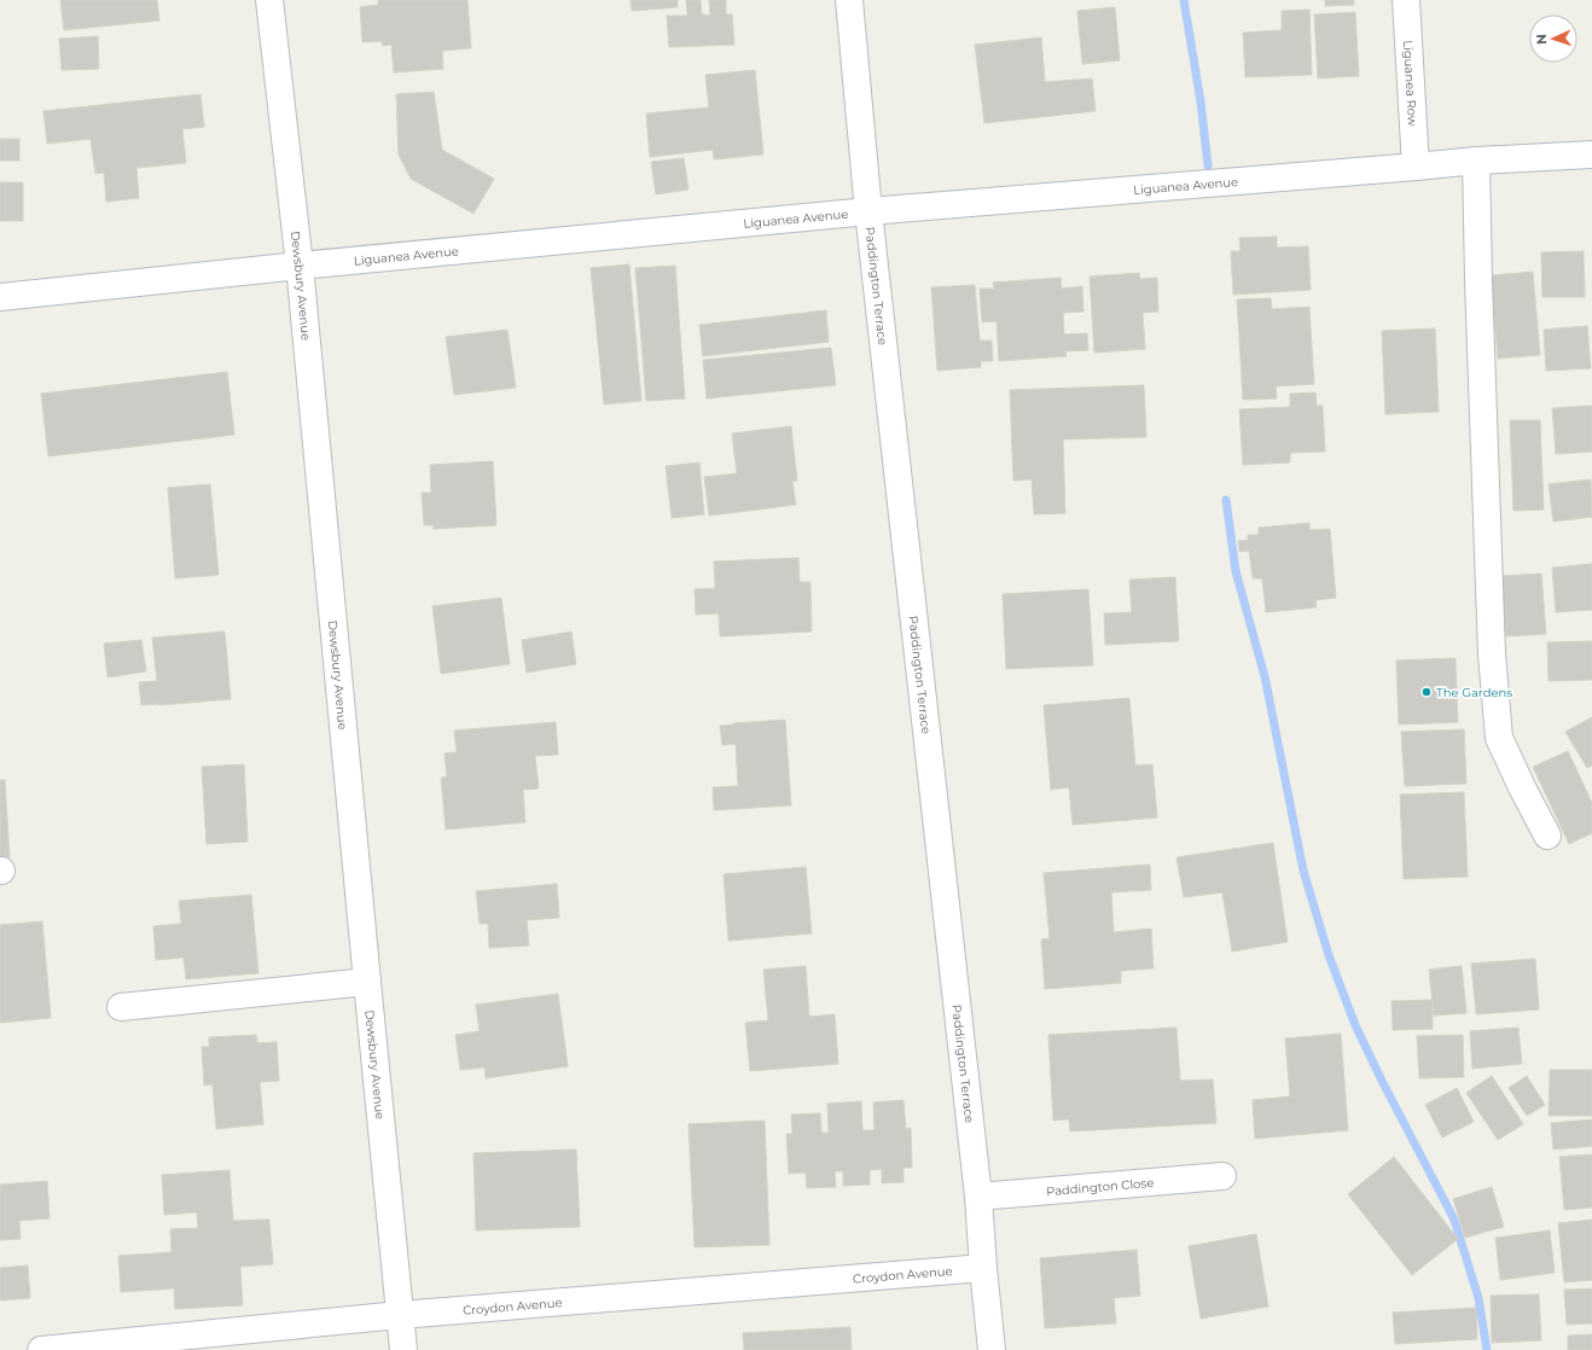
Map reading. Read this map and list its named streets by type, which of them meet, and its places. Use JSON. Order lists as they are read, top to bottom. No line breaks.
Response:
{"streets":{"street":["Liguanea Row","Liguanea Avenue","Dewsbury Avenue","Paddington Terrace","Paddington Close","Croydon Avenue"]},"crossings":[["Liguanea Row","Liguanea Avenue"],["Liguanea Avenue","Dewsbury Avenue"],["Liguanea Avenue","Paddington Terrace"],["Dewsbury Avenue","Croydon Avenue"],["Paddington Terrace","Paddington Close"],["Paddington Terrace","Croydon Avenue"]],"places":["The Gardens"],"north":"left"}
